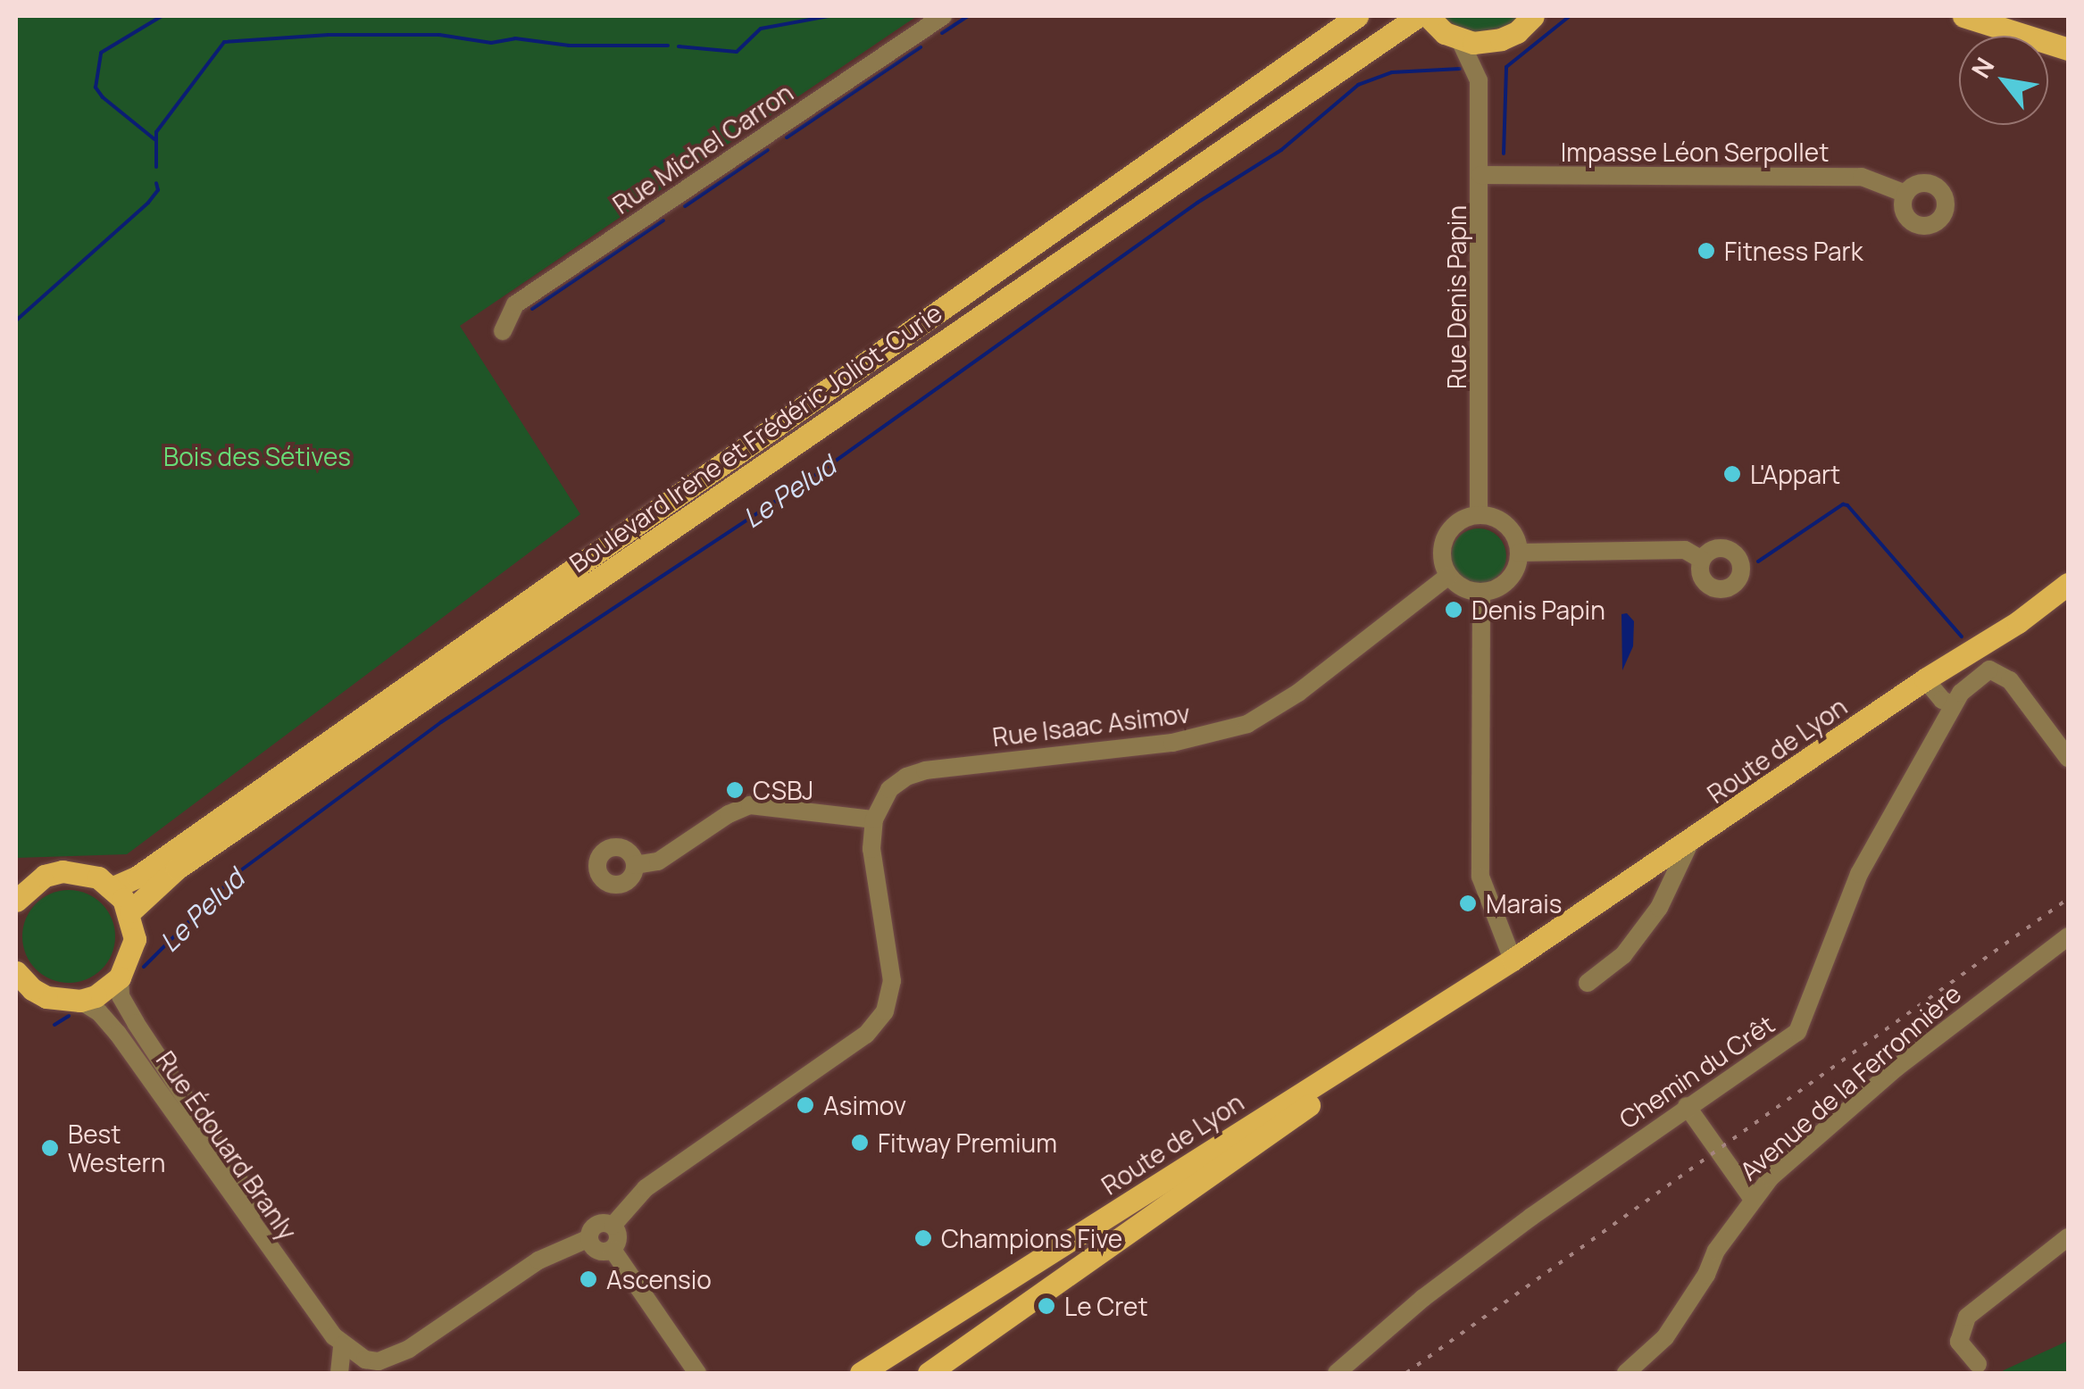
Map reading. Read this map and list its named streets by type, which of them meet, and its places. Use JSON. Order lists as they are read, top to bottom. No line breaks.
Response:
{"streets":{"main road":["Boulevard Irène et Frédéric Joliot-Curie","Route de Lyon"],"street":["Rue Michel Carron","Impasse Léon Serpollet","Rue Denis Papin","Rue Isaac Asimov","Chemin du Crêt","Avenue de la Ferronnière","Rue Édouard Branly"]},"crossings":[["Impasse Léon Serpollet","Rue Denis Papin"],["Rue Denis Papin","Rue Isaac Asimov"]],"water":["Le Pelud"],"parks":["Bois des Sétives"],"places":["Fitness Park","L'Appart","Denis Papin","CSBJ","Marais","Asimov","Fitway Premium","Best Western","Champions Five","Ascensio","Le Cret"],"north":"top left"}
